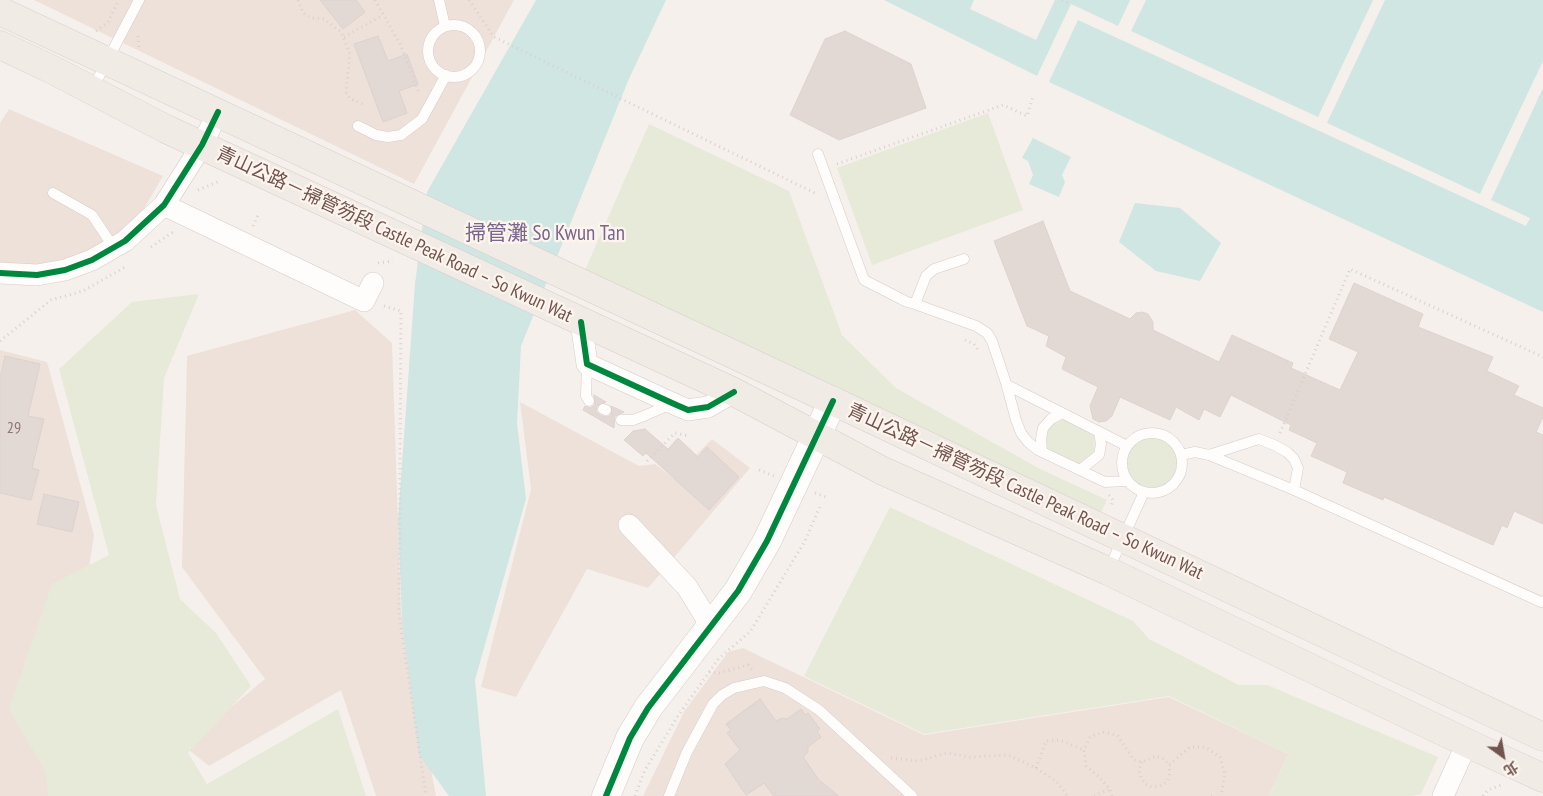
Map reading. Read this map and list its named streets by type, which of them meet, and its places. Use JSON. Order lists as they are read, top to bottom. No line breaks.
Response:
{"streets":{"main road":["青山公路－掃管笏段 Castle Peak Road – So Kwun Wat"]},"districts":["掃管灘 So Kwun Tan"],"house_numbers":["29"],"north":"bottom right"}
